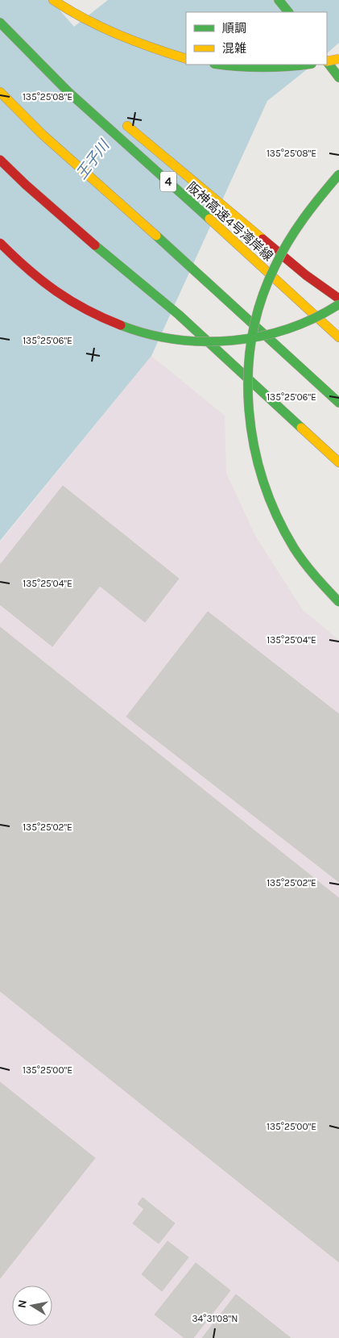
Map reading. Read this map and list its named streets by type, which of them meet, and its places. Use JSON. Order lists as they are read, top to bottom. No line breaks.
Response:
{"streets":{"main road":["4","阪神高速4号湾岸線"]},"water":["王子川"],"legend":["順調","混雑"],"north":"left","coordinates":["135°25'08\"E","135°25'06\"E","135°25'04\"E","135°25'02\"E","135°25'00\"E","34°31'08\"N"]}
